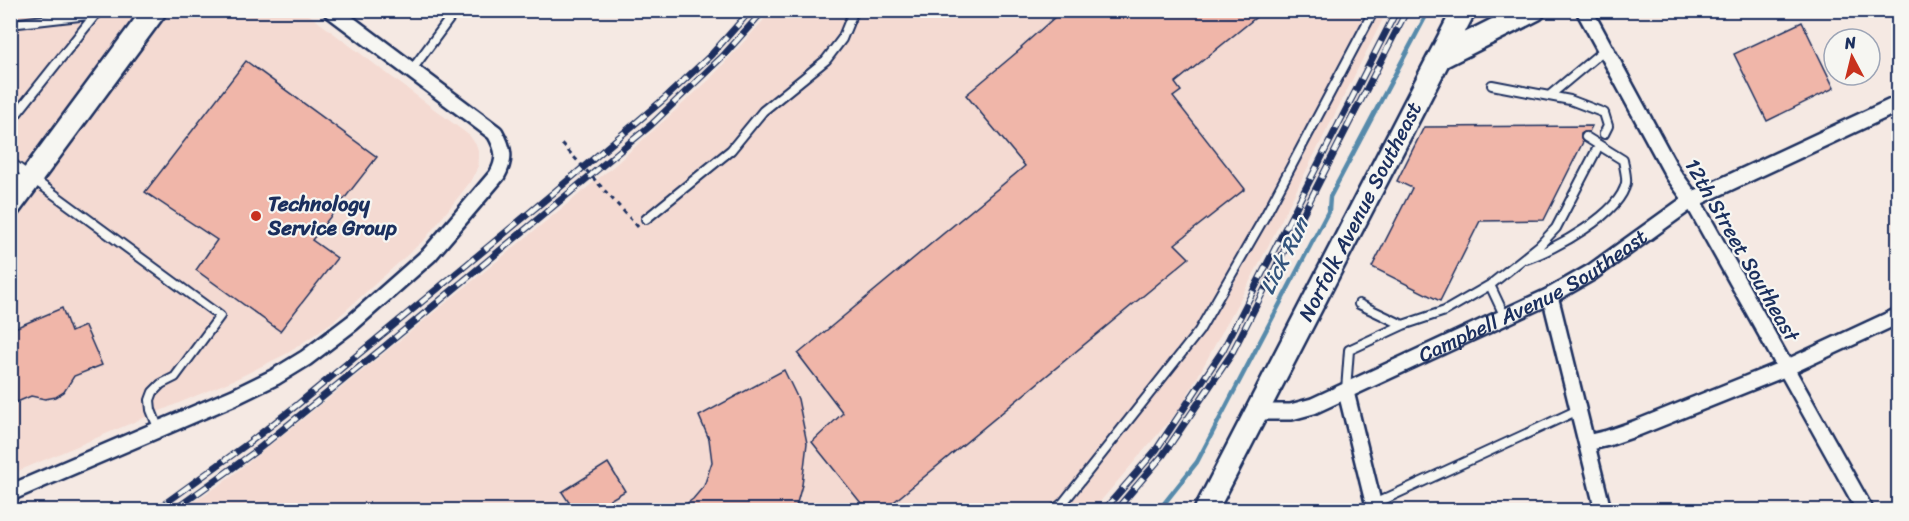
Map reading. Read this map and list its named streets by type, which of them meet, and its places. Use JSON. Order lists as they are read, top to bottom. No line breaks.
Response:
{"streets":{"street":["Norfolk Avenue Southeast","12th Street Southeast","Campbell Avenue Southeast"]},"crossings":[["Norfolk Avenue Southeast","Campbell Avenue Southeast"],["12th Street Southeast","Campbell Avenue Southeast"]],"water":["Lick Run"],"places":["Technology Service Group"],"north":"top"}
